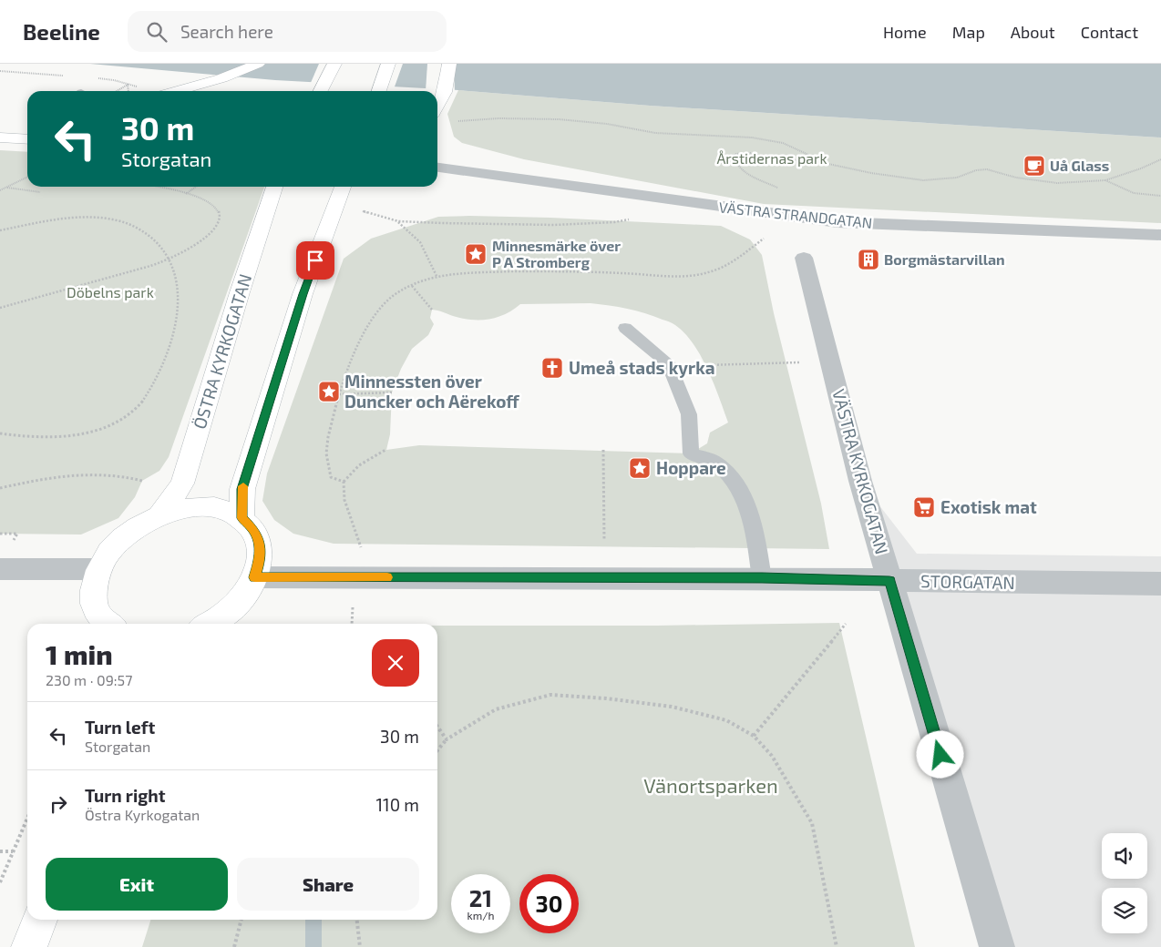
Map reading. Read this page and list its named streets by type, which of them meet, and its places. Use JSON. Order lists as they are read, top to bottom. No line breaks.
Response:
{"streets":{"street":["VÄSTRA STRANDGATAN","ÖSTRA KYRKOGATAN","VÄSTRA KYRKOGATAN","STORGATAN"]},"crossings":[["ÖSTRA KYRKOGATAN","STORGATAN"],["VÄSTRA KYRKOGATAN","STORGATAN"]],"parks":["Årstidernas park","Döbelns park","Vänortsparken"],"places":{"cafe":["Uå Glass"],"place":["Minnesmärke över P A Stromberg","Minnessten över Duncker och Aërekoff","Hoppare"],"building":["Borgmästarvillan"],"church":["Umeå stads kyrka"],"supermarket":["Exotisk mat"]},"page":{"header":"Beeline","search":"Search here","nav":["Home","Map","About","Contact"],"turn":["30 m","Storgatan"],"heading":["1 min","230 m · 09:57"],"list":[{"name":"Turn left","note":"Storgatan","value":"30 m"},{"name":"Turn right","note":"Östra Kyrkogatan","value":"110 m"}],"buttons":["Exit","Share"],"speed":"21 km/h","limit":"30"}}
